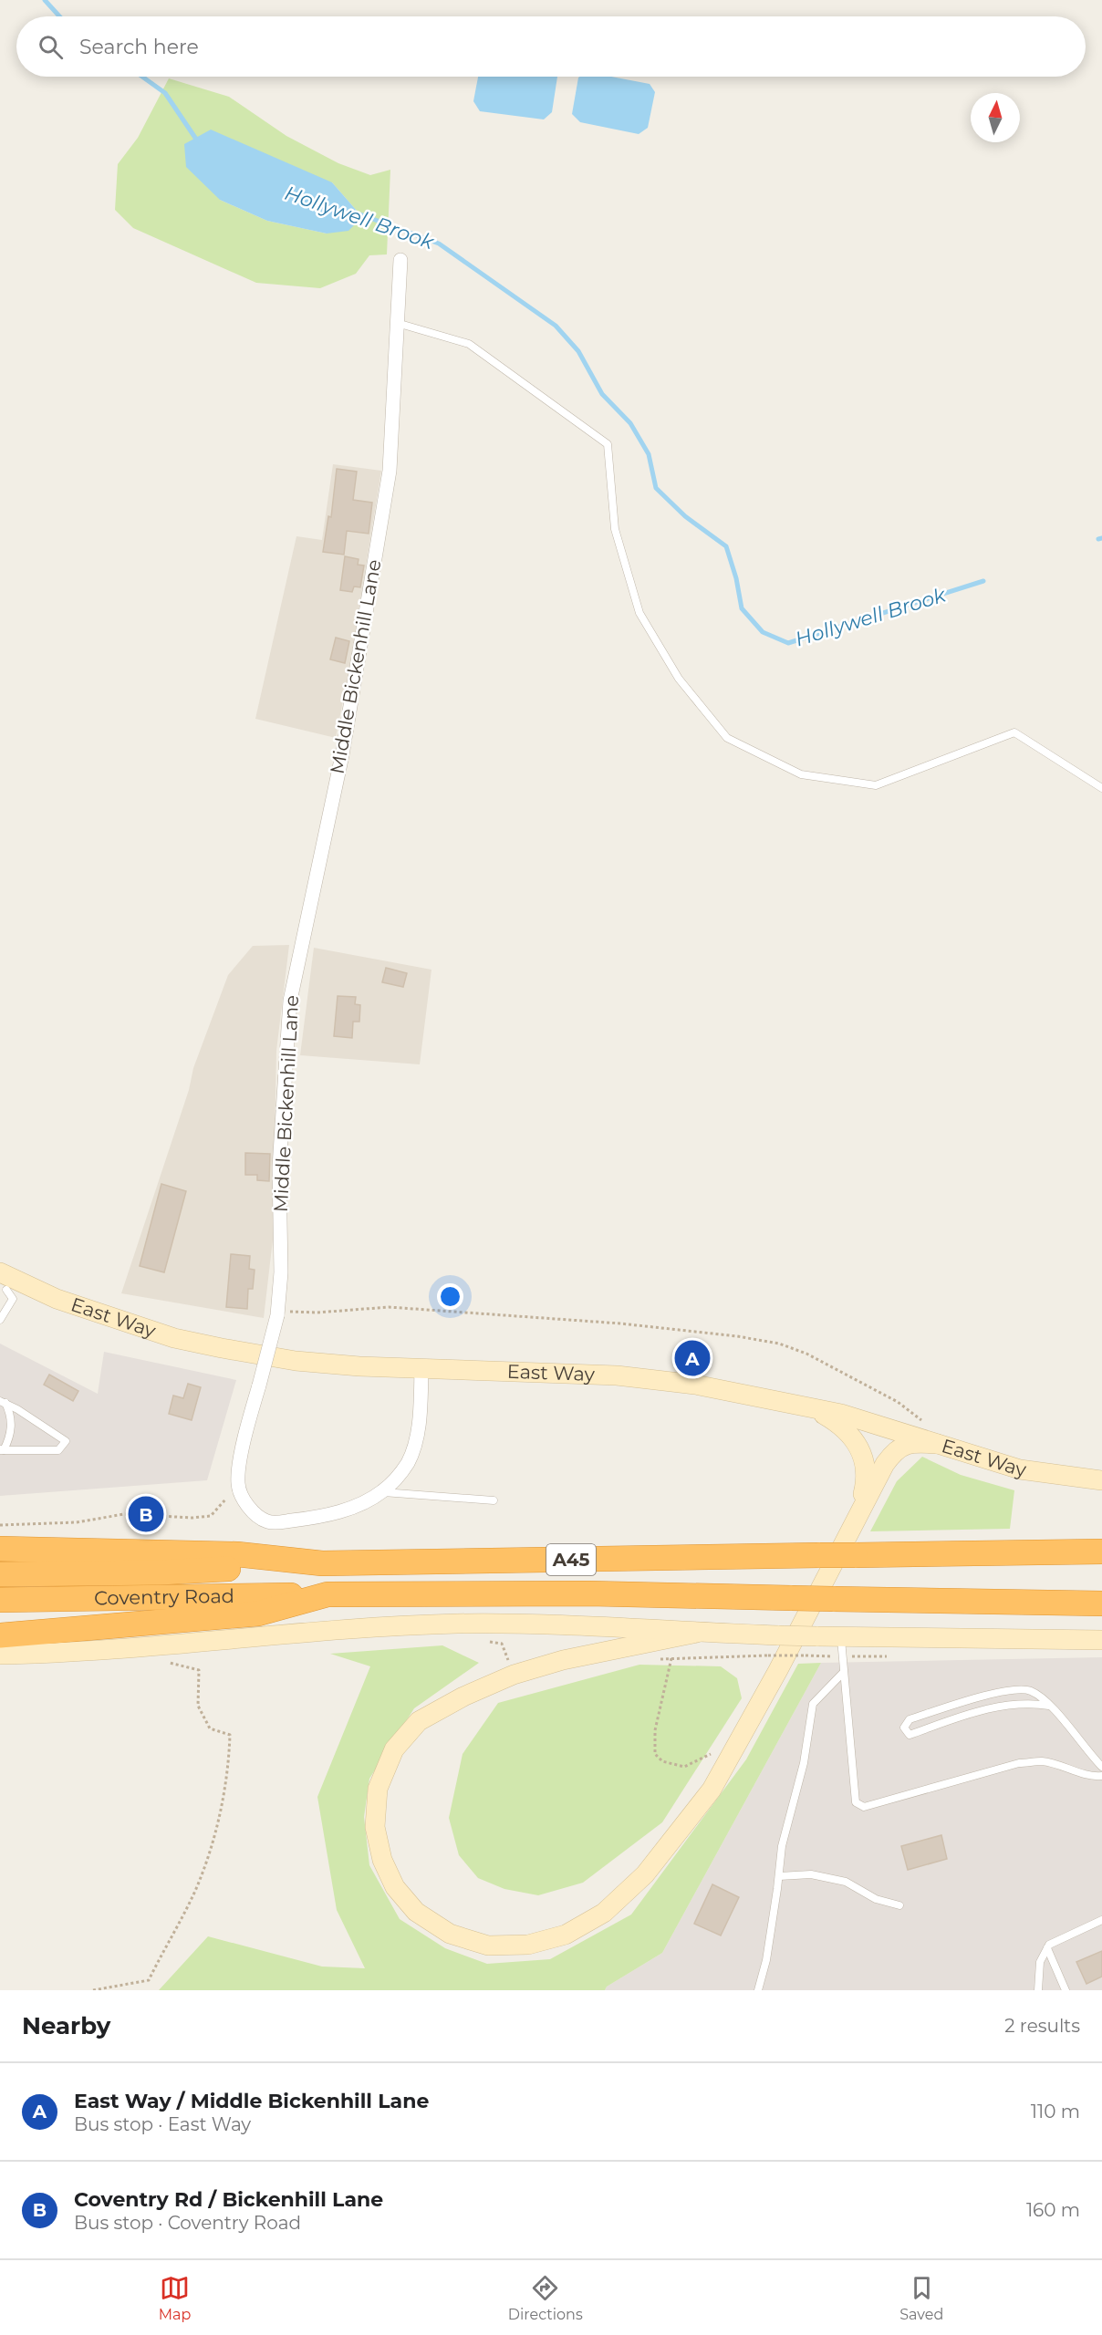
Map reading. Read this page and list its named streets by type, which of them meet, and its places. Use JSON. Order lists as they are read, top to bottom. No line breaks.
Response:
{"streets":{"highway":["A45","Coventry Road"],"street":["Middle Bickenhill Lane","East Way"]},"crossings":[["A45","Coventry Road"]],"water":["Hollywell Brook"],"north":"top","page":{"search":"Search here","pins":["A","B"],"heading":["Nearby","2 results"],"list":[{"mark":"A","name":"East Way / Middle Bickenhill Lane","note":"Bus stop · East Way","value":"110 m"},{"mark":"B","name":"Coventry Rd / Bickenhill Lane","note":"Bus stop · Coventry Road","value":"160 m"}],"nav":["Map","Directions","Saved"]}}
